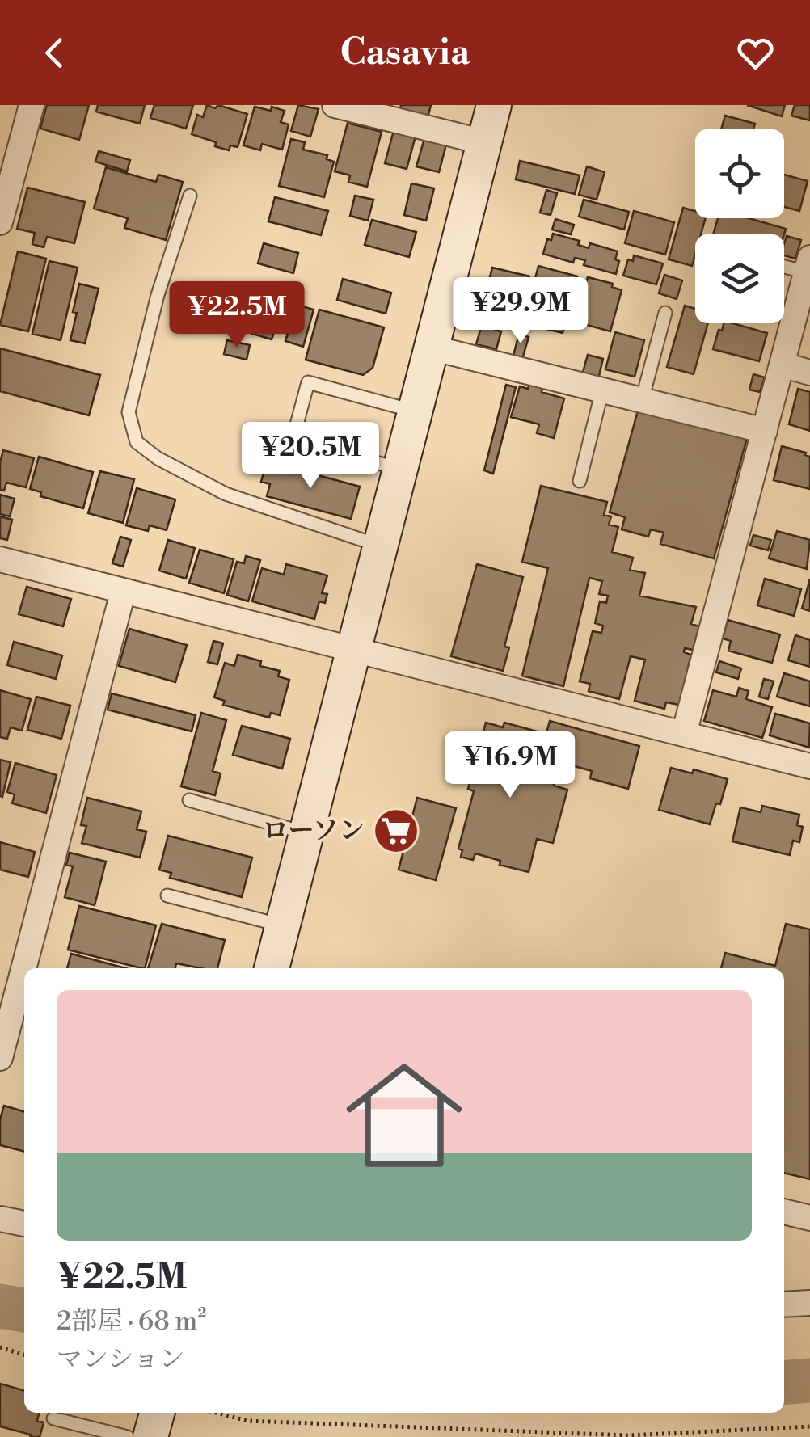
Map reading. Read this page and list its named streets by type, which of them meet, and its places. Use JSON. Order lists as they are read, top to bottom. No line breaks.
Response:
{"places":{"supermarket":["ローソン"]},"page":{"header":"Casavia","price":["¥29.9M","¥22.5M","¥20.5M","¥16.9M"],"list":[{"name":"¥22.5M","note":"2部屋 · 68 m² · マンション"}]}}
